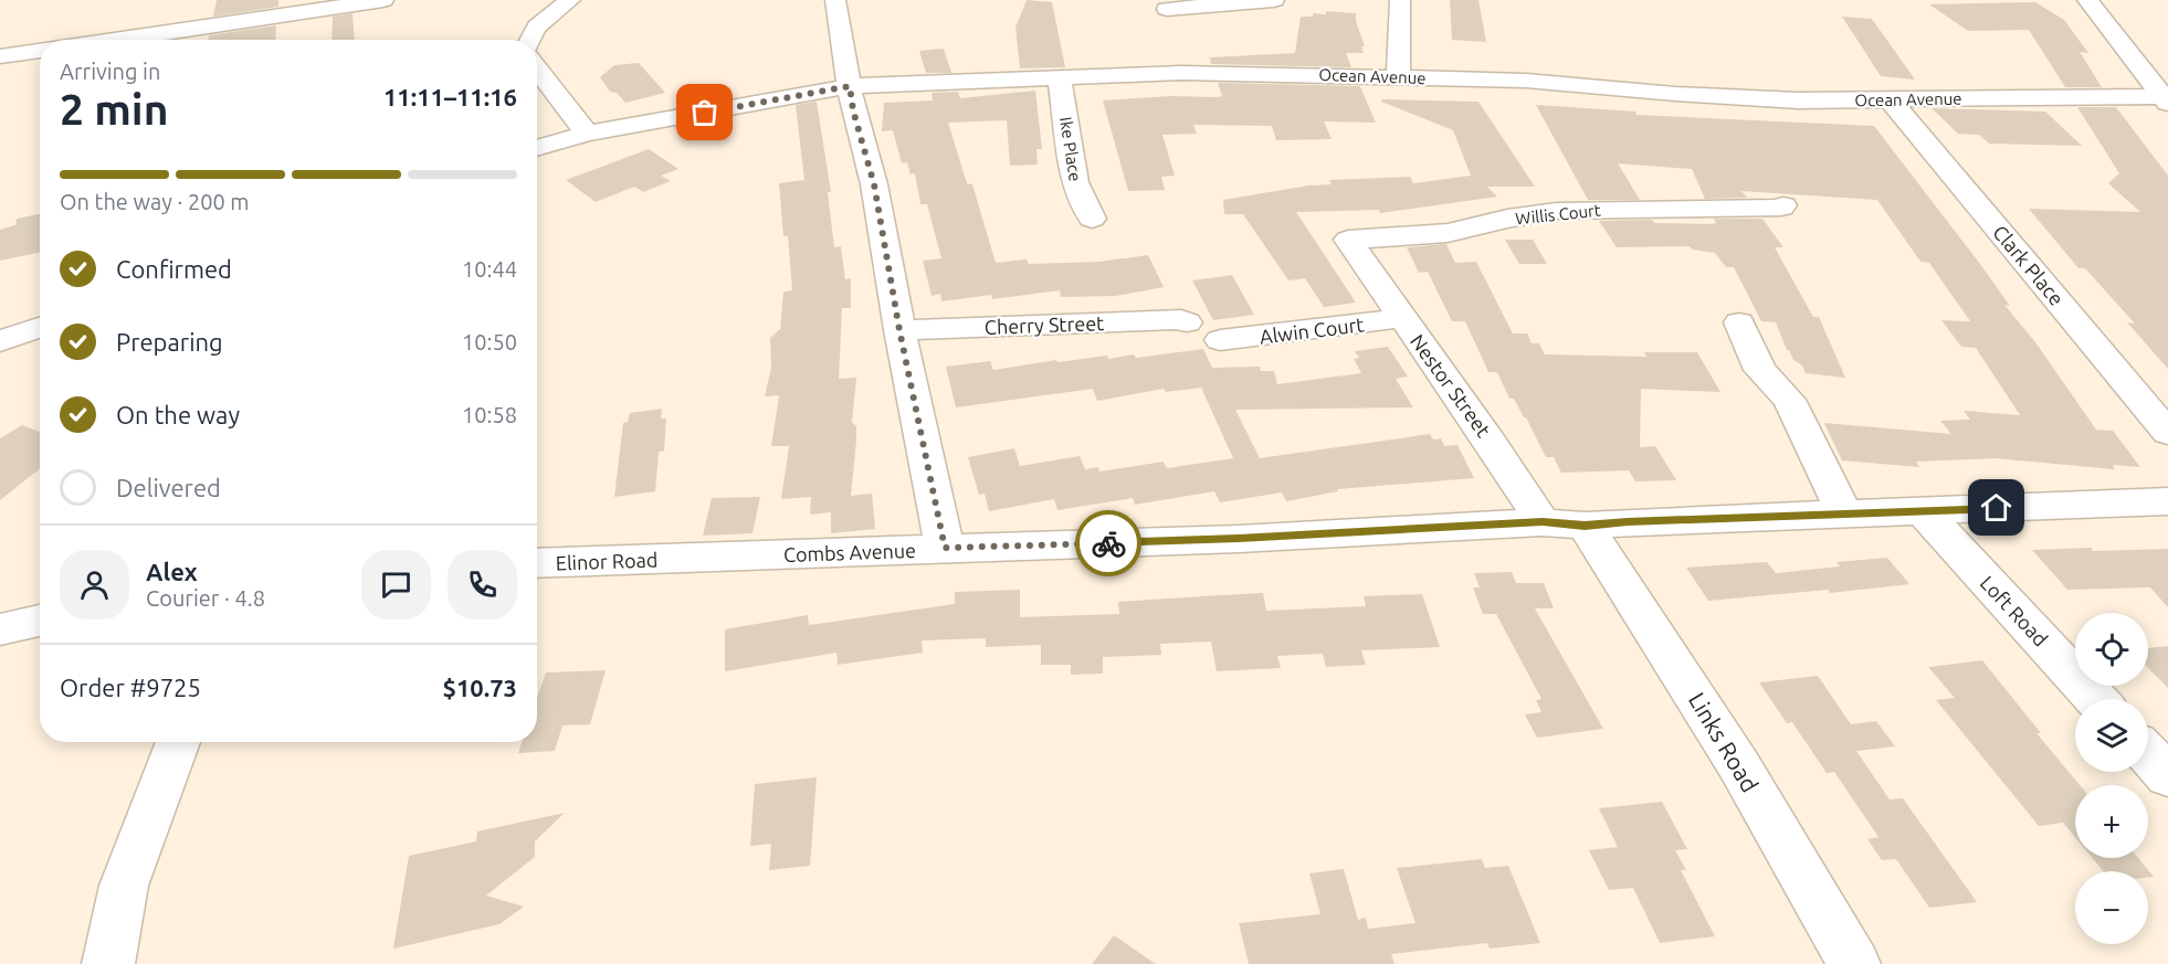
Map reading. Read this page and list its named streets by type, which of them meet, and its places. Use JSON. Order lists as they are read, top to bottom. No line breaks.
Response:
{"streets":{"street":["Ocean Avenue","Ike Place","Willis Court","Clark Place","Cherry Street","Alwin Court","Nestor Street","Combs Avenue","Elinor Road","Loft Road","Links Road"]},"crossings":[["Ocean Avenue","Ike Place"],["Ocean Avenue","Clark Place"],["Willis Court","Nestor Street"],["Alwin Court","Nestor Street"],["Nestor Street","Combs Avenue"],["Nestor Street","Links Road"],["Combs Avenue","Elinor Road"],["Combs Avenue","Loft Road"],["Combs Avenue","Links Road"]],"page":{"heading":["2 min","Arriving in","11:11–11:16"],"panel":["Alex","Courier · 4.8","Order #9725","$10.73"],"bar":"On the way · 200 m","list":[["Confirmed","10:44"],["Preparing","10:50"],["On the way","10:58"],"Delivered"],"map_buttons":["+","−"]}}
